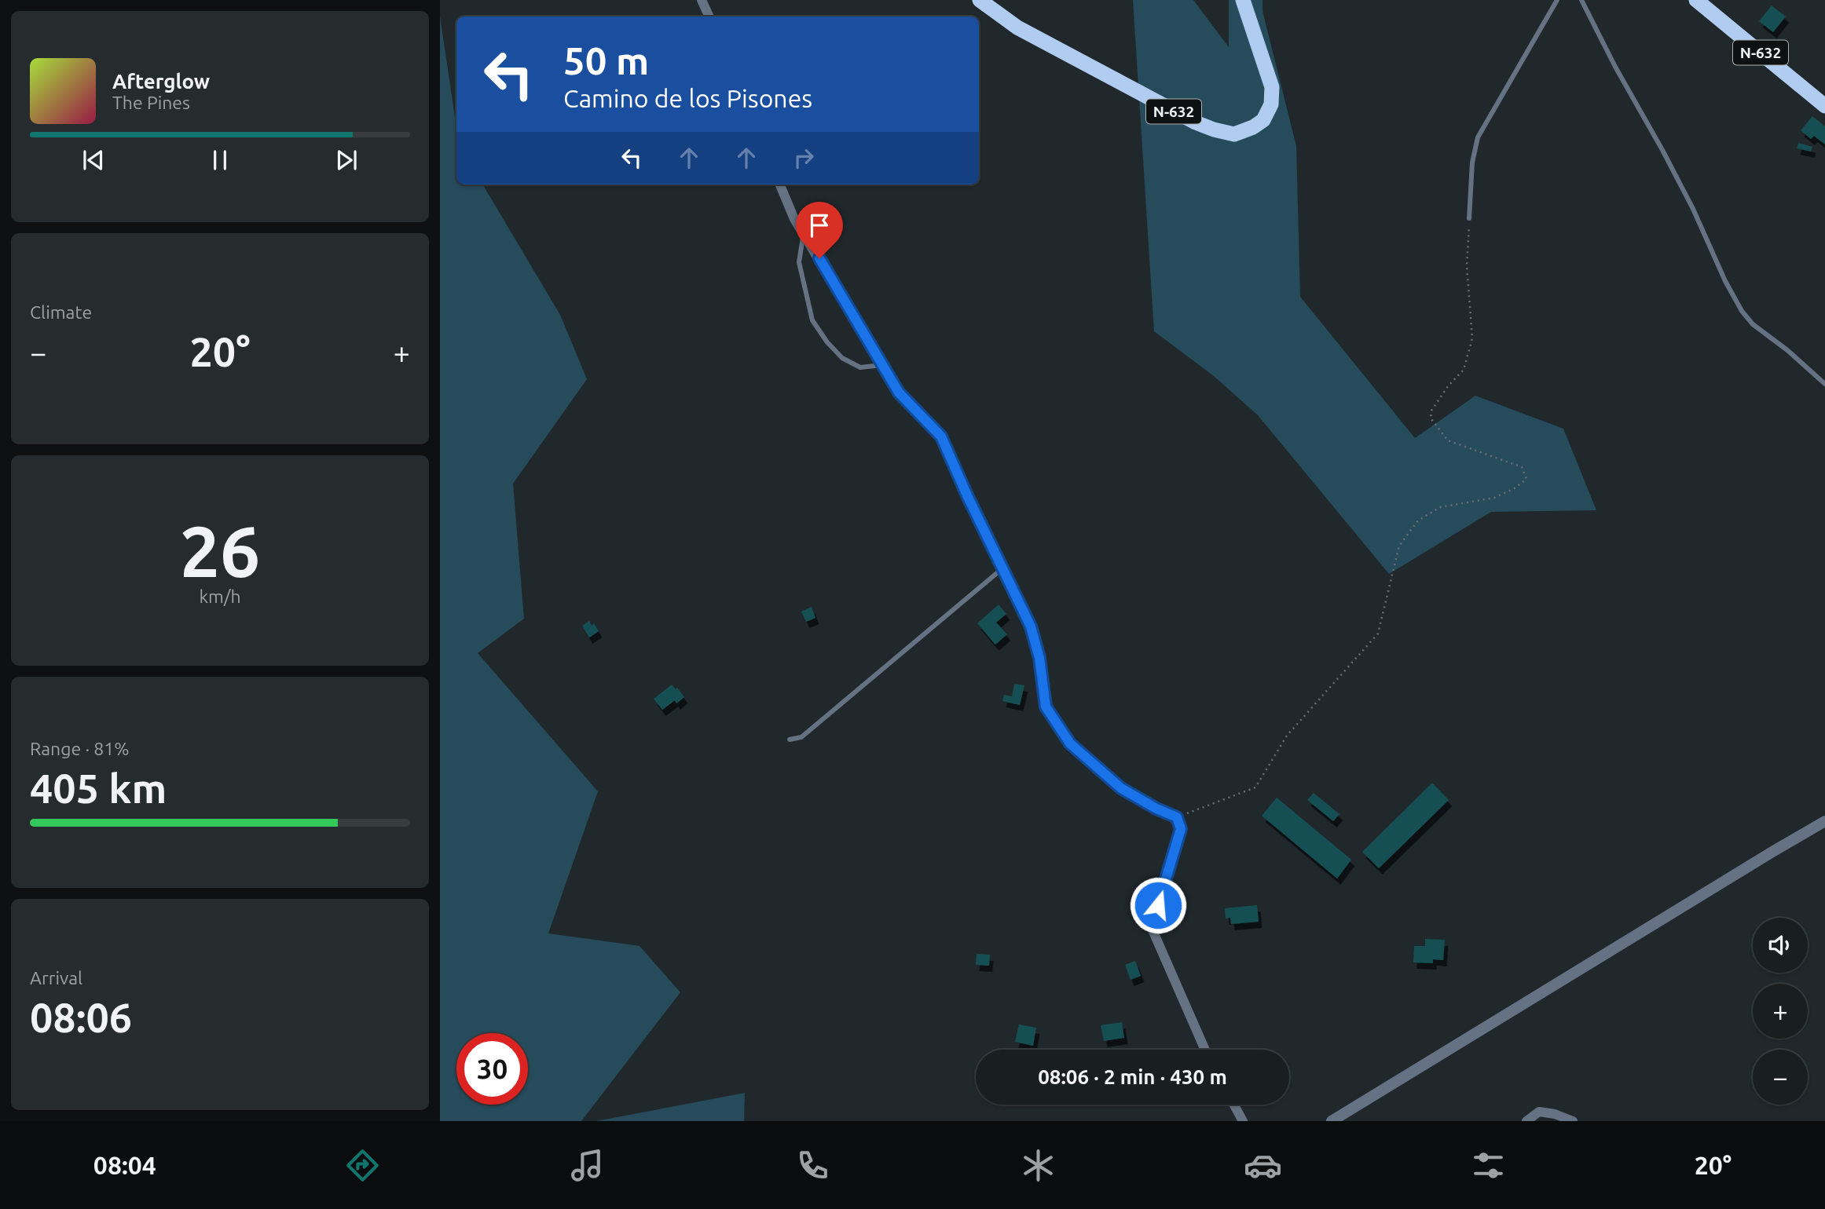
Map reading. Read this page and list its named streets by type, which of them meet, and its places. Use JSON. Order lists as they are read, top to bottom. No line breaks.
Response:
{"streets":{"highway":["N-632"]},"page":{"turn":["50 m","Camino de los Pisones"],"song":["Afterglow","The Pines"],"tile":["Climate",["26","km/h"],["Range · 81%","405 km"],["Arrival","08:06"]],"heat":["−","20°","+"],"map_buttons":["+","−"],"limit":"30","trip":"08:06 · 2 min · 430 m","tabs":["08:04","20°"]}}
